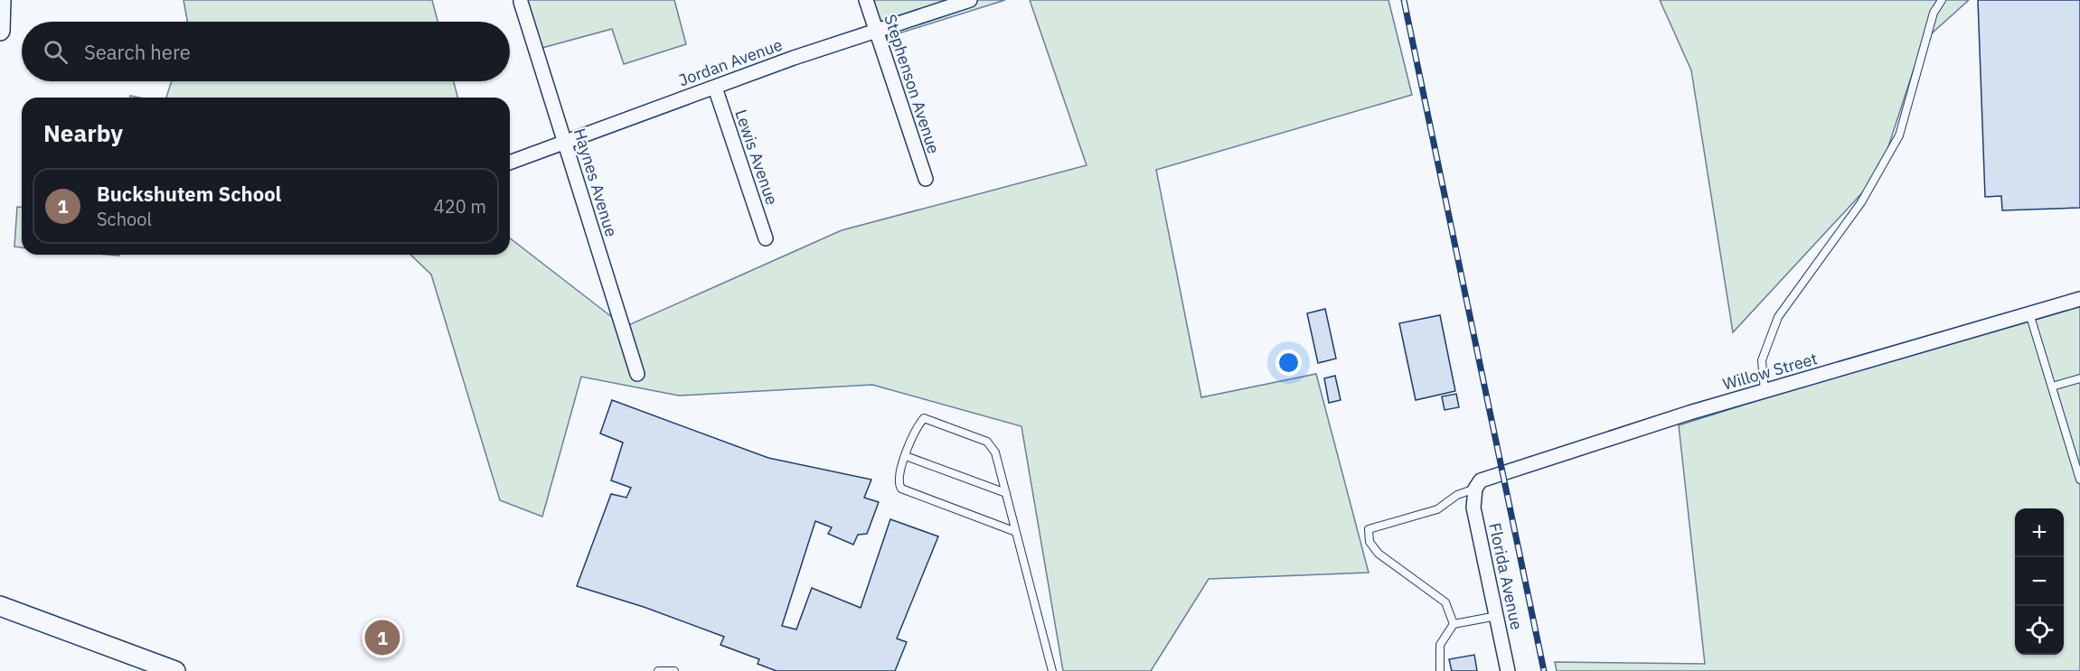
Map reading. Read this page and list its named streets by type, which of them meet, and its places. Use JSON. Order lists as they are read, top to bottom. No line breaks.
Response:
{"streets":{"street":["Jordan Avenue","Stephenson Avenue","Lewis Avenue","Haynes Avenue","Willow Street","Florida Avenue"]},"crossings":[["Jordan Avenue","Stephenson Avenue"],["Jordan Avenue","Lewis Avenue"],["Jordan Avenue","Haynes Avenue"],["Willow Street","Florida Avenue"]],"page":{"search":"Search here","heading":"Nearby","list":[{"mark":"1","name":"Buckshutem School","note":"School","value":"420 m"}],"map_buttons":["+","−"],"pins":"1"}}
